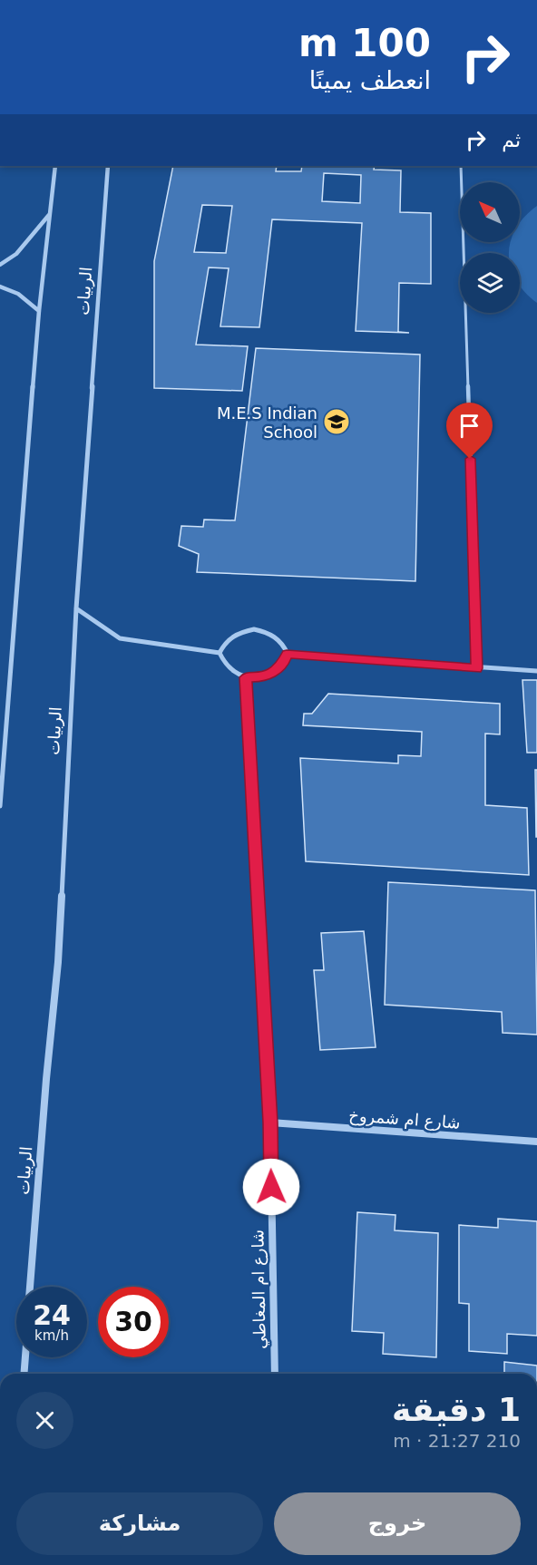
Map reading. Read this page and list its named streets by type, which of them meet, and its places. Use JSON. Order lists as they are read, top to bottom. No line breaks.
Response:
{"streets":{"street":["الربيات","شارع ام شمروخ","شارع ام المغاطي"]},"crossings":[["شارع ام شمروخ","شارع ام المغاطي"]],"places":{"school or university":["M.E.S Indian School"]},"north":"top left","page":{"turn":["100 m","انعطف يمينًا"],"then":"ثم","speed":"24 km/h","limit":"30","heading":["1 دقيقة","210 m · 21:27"],"buttons":["خروج","مشاركة"]}}
